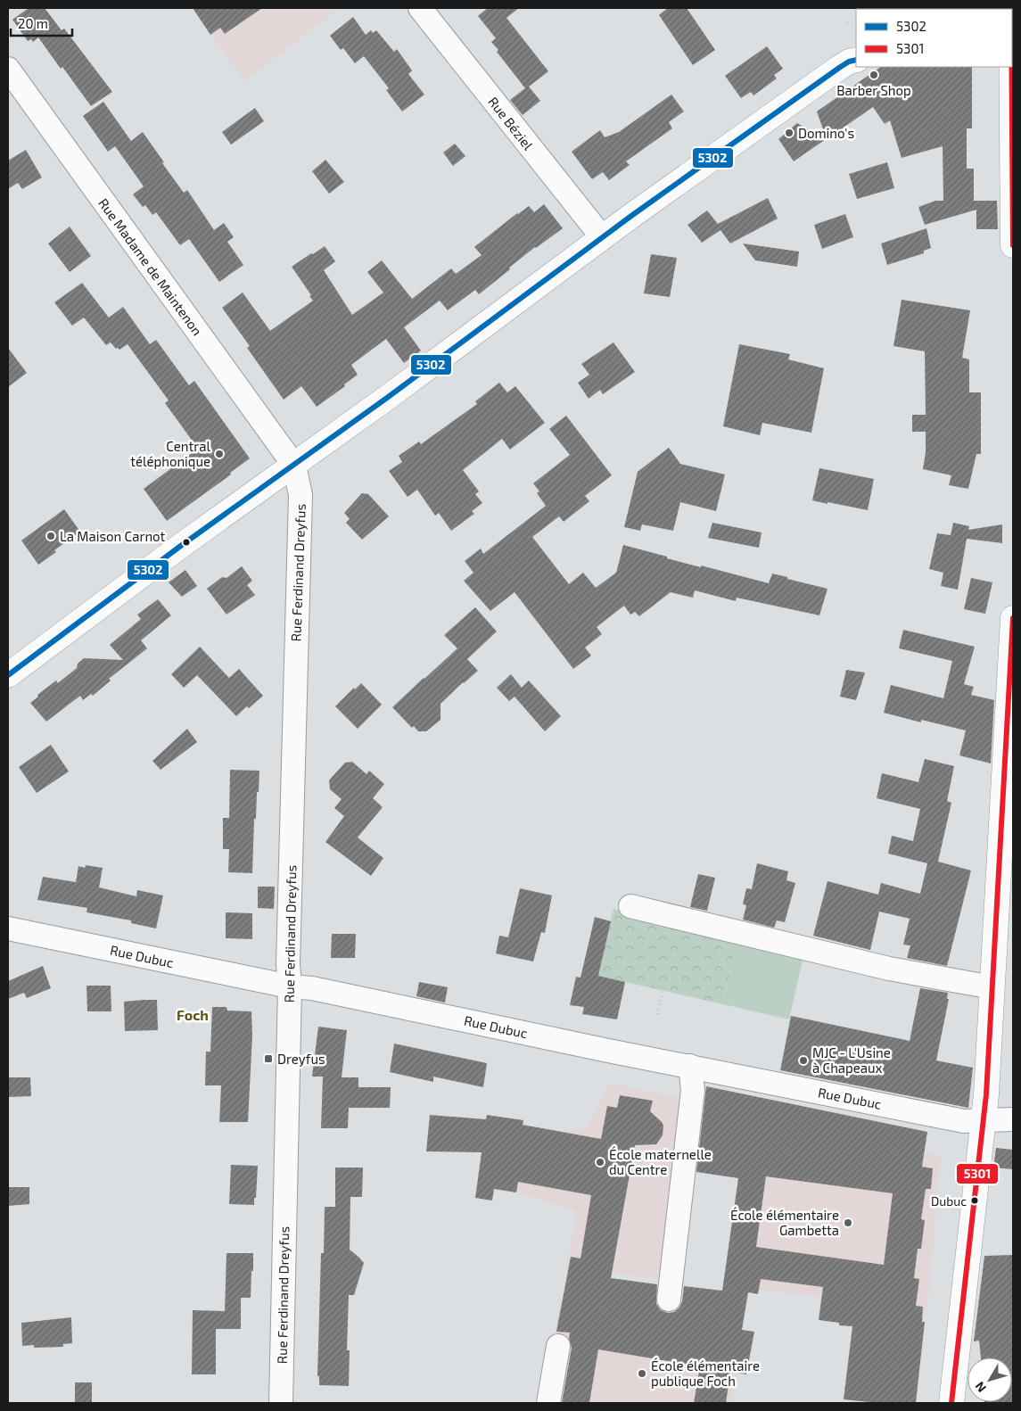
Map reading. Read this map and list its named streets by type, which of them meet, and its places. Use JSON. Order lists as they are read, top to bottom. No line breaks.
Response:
{"streets":{"street":["Rue Béziel","Rue Madame de Maintenon","Rue Ferdinand Dreyfus","Rue Dubuc"]},"crossings":[["Rue Madame de Maintenon","Rue Ferdinand Dreyfus"],["Rue Ferdinand Dreyfus","Rue Dubuc"]],"districts":["Foch"],"places":{"other":["Barber Shop","Domino's","Central téléphonique","La Maison Carnot","MJC - L'Usine à Chapeaux","École maternelle du Centre","Dubuc","École élémentaire Gambetta","École élémentaire publique Foch"],"transit":["Dreyfus"]},"lines":["transit line 5302","transit line 5301"],"legend":["5302","5301"],"scale_bar":"20 m","north":"bottom left"}
